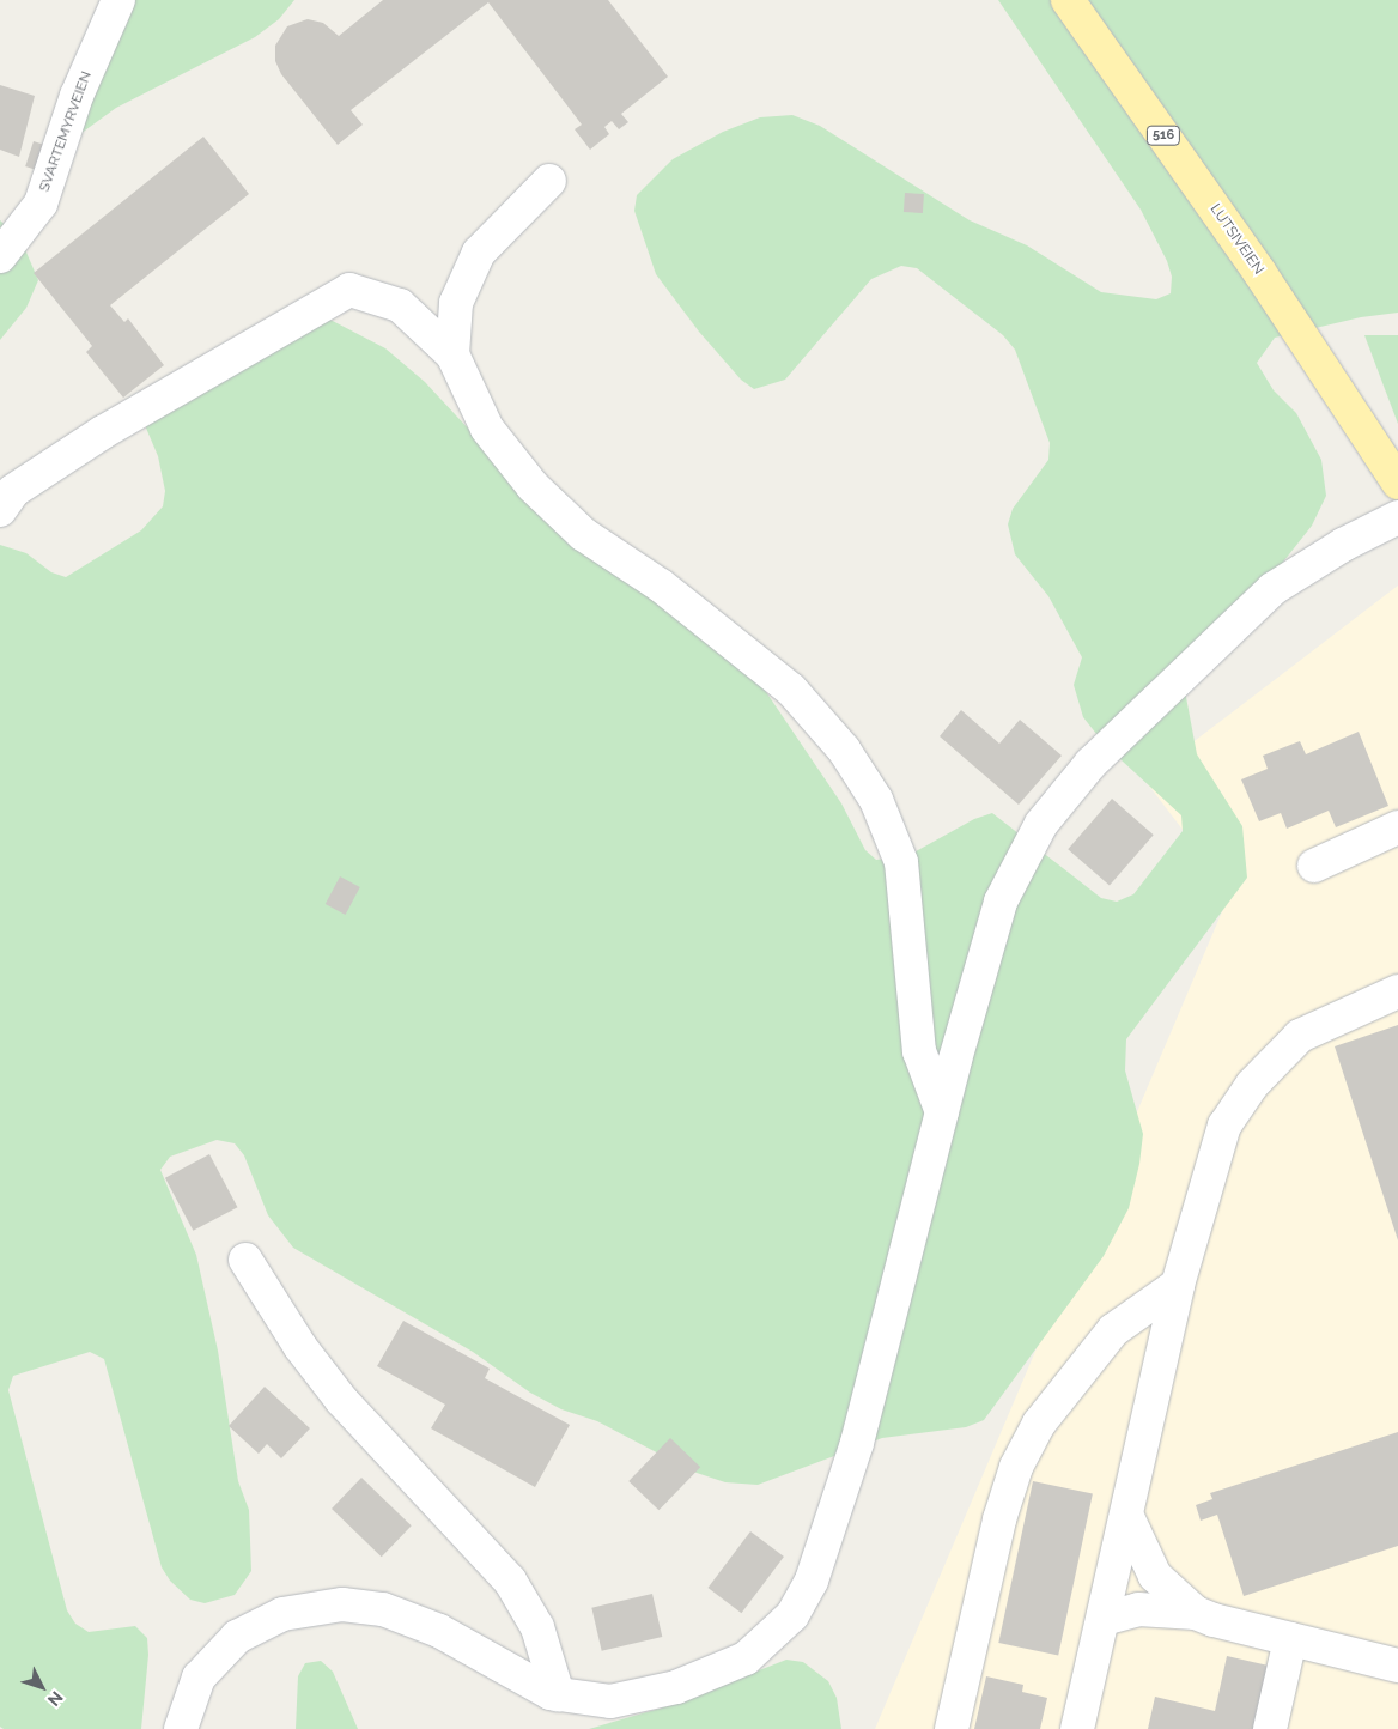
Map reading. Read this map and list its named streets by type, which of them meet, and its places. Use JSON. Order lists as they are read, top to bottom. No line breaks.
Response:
{"streets":{"main road":["516","LUTSIVEIEN"],"lane":["SVARTEMYRVEIEN"]},"north":"bottom right"}
